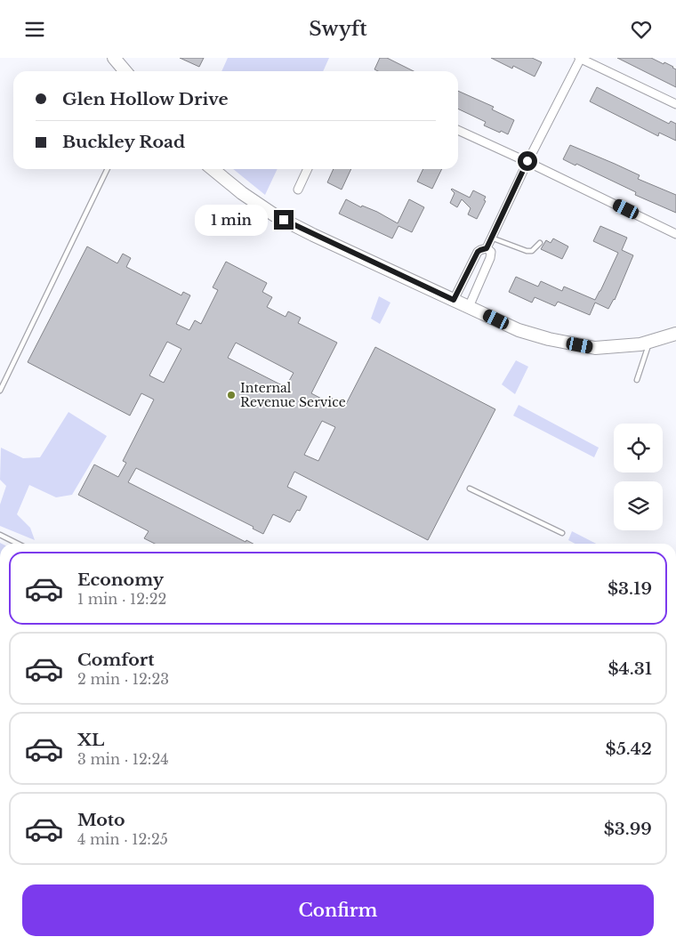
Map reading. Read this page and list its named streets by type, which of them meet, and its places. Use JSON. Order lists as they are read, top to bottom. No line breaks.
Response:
{"places":["Internal Revenue Service"],"page":{"header":"Swyft","banner":["Glen Hollow Drive","Buckley Road"],"bubble":"1 min","list":[{"name":"Economy","note":"1 min · 12:22","value":"$3.19"},{"name":"Comfort","note":"2 min · 12:23","value":"$4.31"},{"name":"XL","note":"3 min · 12:24","value":"$5.42"},{"name":"Moto","note":"4 min · 12:25","value":"$3.99"}],"buttons":"Confirm"}}
